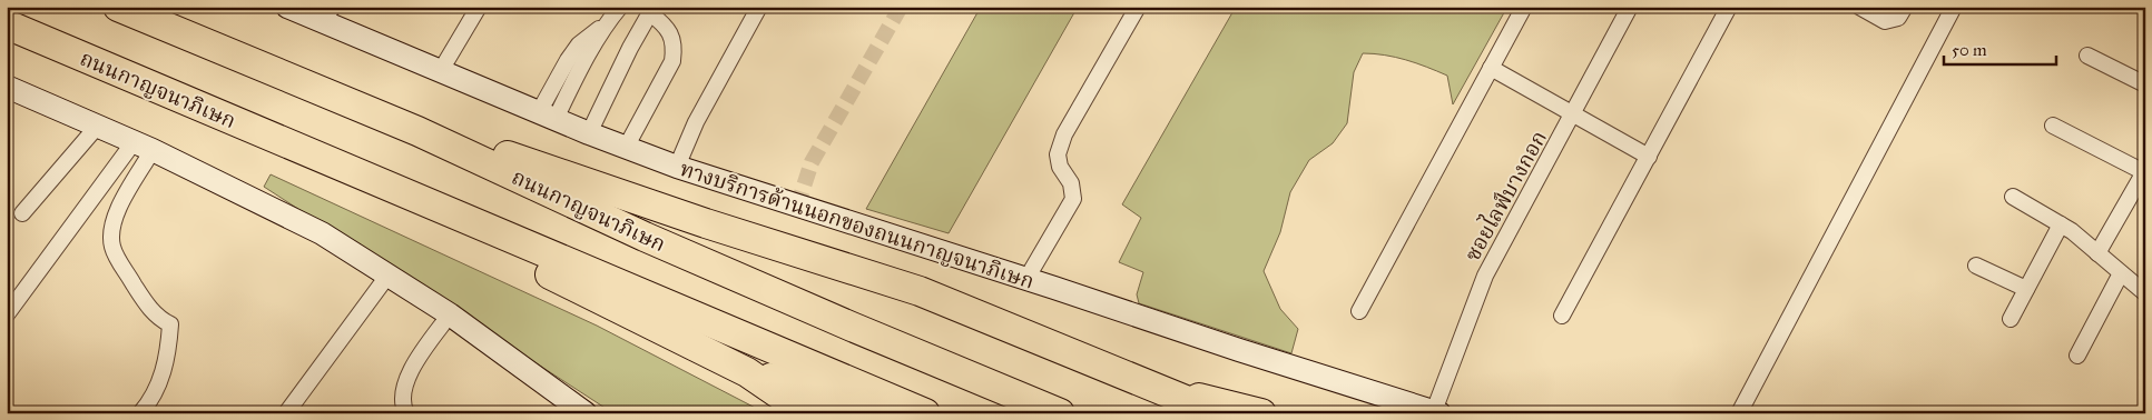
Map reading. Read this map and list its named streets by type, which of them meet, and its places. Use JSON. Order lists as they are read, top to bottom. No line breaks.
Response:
{"streets":{"highway":["ถนนกาญจนาภิเษก"],"main road":["ทางบริการด้านนอกของถนนกาญจนาภิเษก"],"street":["ซอยไลฟ์บางกอก"]},"crossings":[["ซอยไลฟ์บางกอก","ทางบริการด้านนอกของถนนกาญจนาภิเษก"]],"scale_bar":"50 m"}
